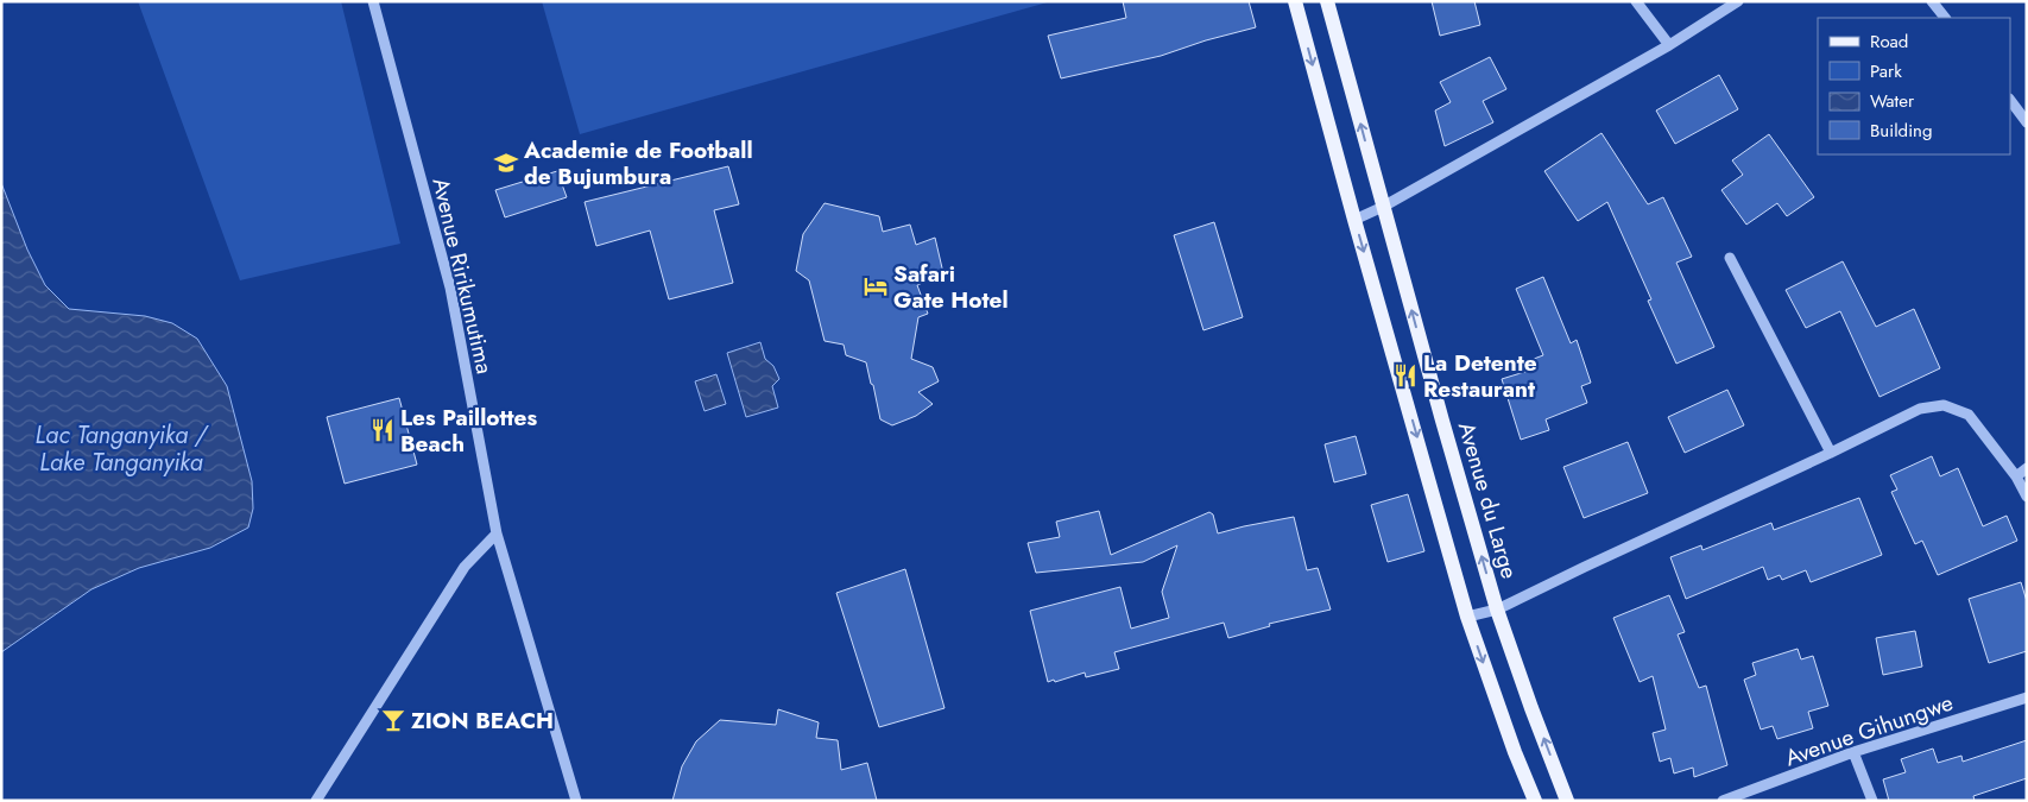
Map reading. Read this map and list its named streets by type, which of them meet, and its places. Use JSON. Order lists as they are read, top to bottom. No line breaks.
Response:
{"streets":{"main road":["Avenue du Large"],"street":["Avenue Ririkumutima","Avenue Gihungwe"]},"water":["Lac Tanganyika / Lake Tanganyika"],"places":{"school or university":["Academie de Football de Bujumbura"],"hotel":["Safari Gate Hotel"],"restaurant":["La Detente Restaurant","Les Paillottes Beach"],"bar":["ZION BEACH"]},"legend":["Road","Park","Water","Building"]}
